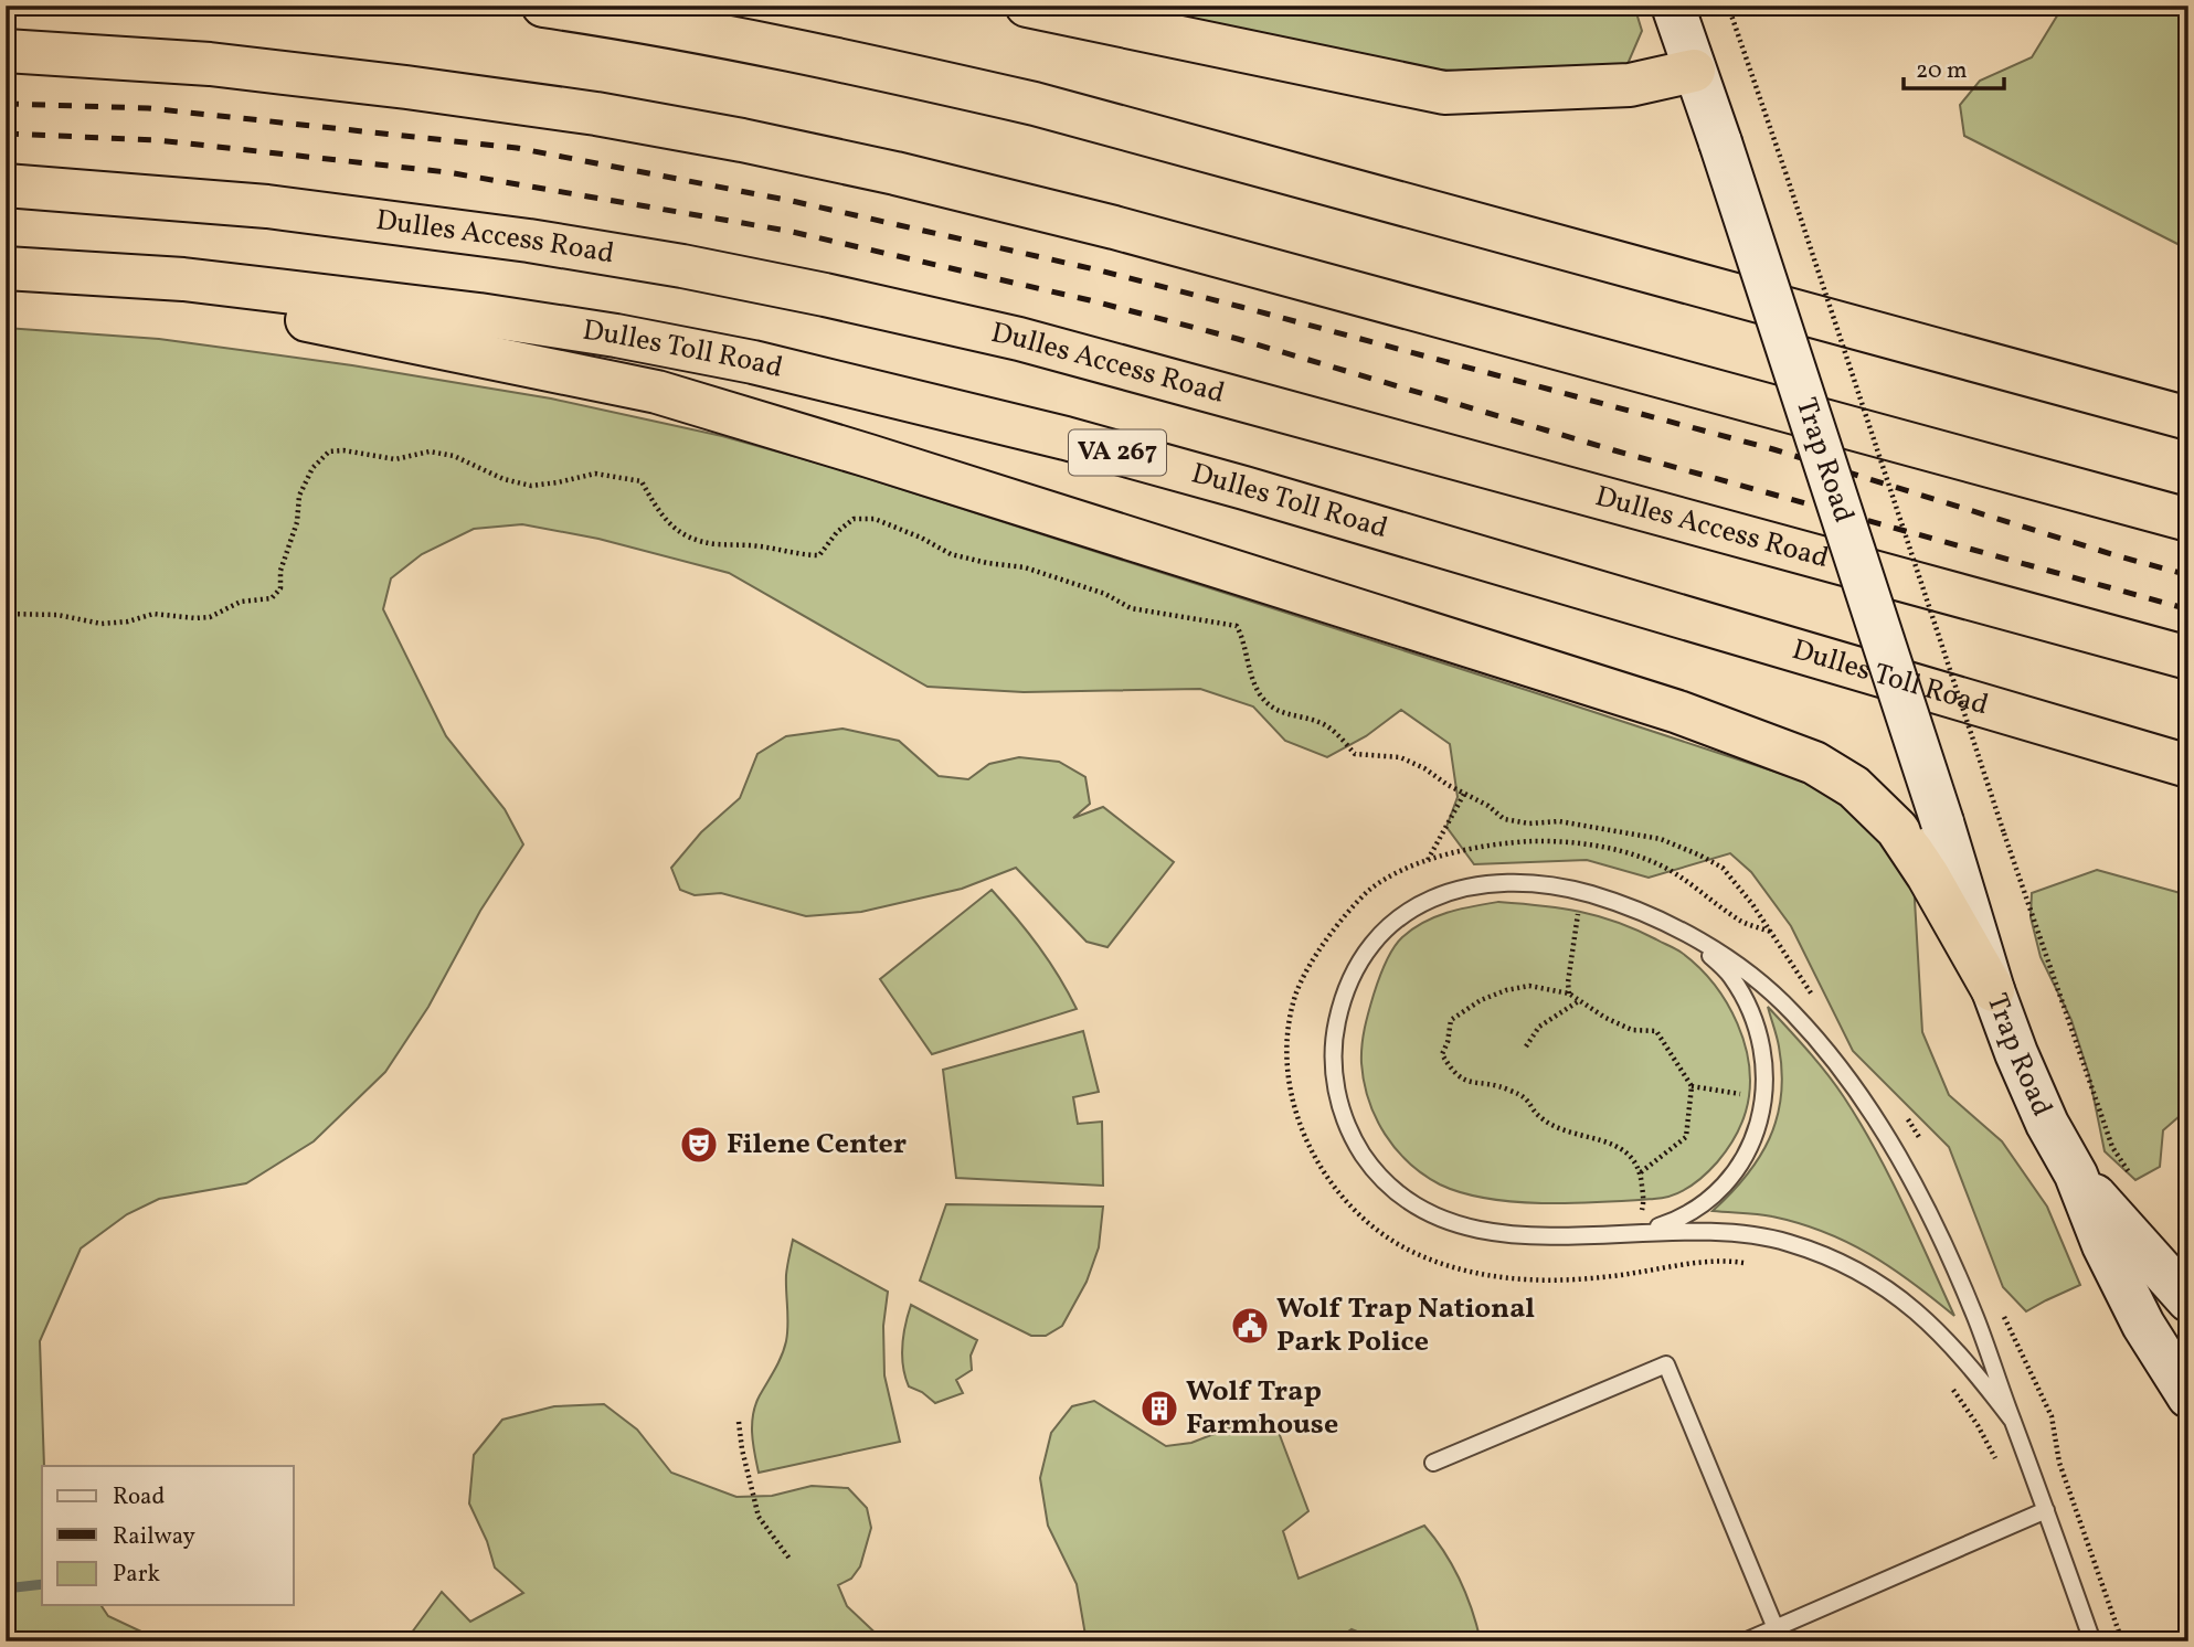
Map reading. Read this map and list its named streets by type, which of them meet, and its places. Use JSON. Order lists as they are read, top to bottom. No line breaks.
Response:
{"streets":{"highway":["Dulles Access Road","Dulles Toll Road","VA 267"],"main road":["Trap Road"]},"places":{"theatre":["Filene Center"],"public building":["Wolf Trap National Park Police"],"building":["Wolf Trap Farmhouse"]},"legend":["Road","Railway","Park"],"scale_bar":"20 m"}
